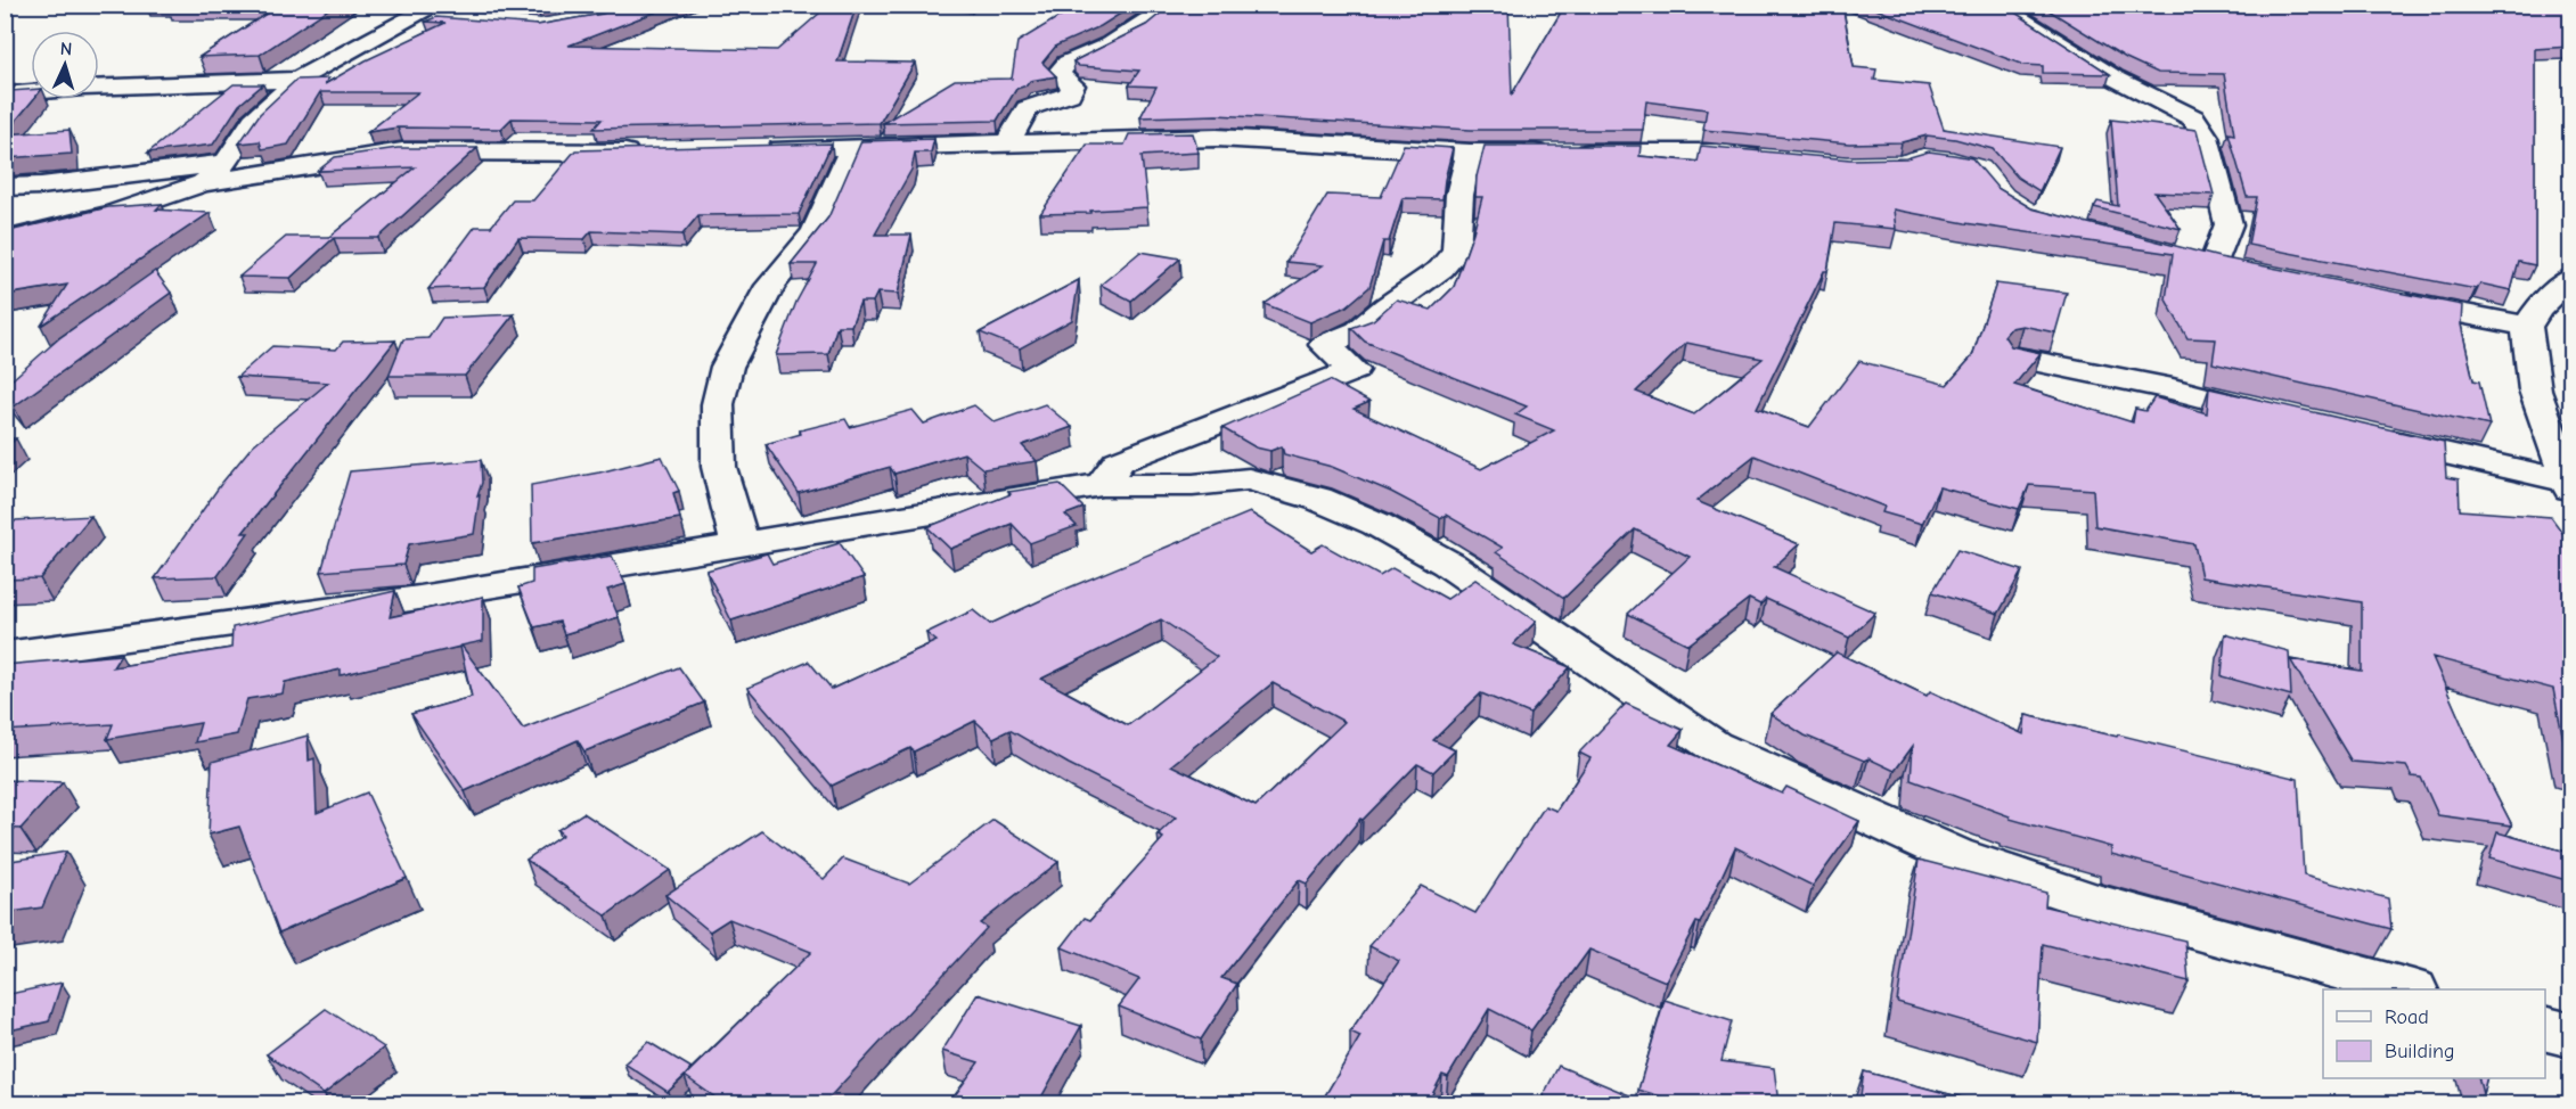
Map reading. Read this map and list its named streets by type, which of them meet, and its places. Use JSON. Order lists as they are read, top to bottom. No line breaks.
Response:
{"legend":["Road","Building"],"north":"top"}
